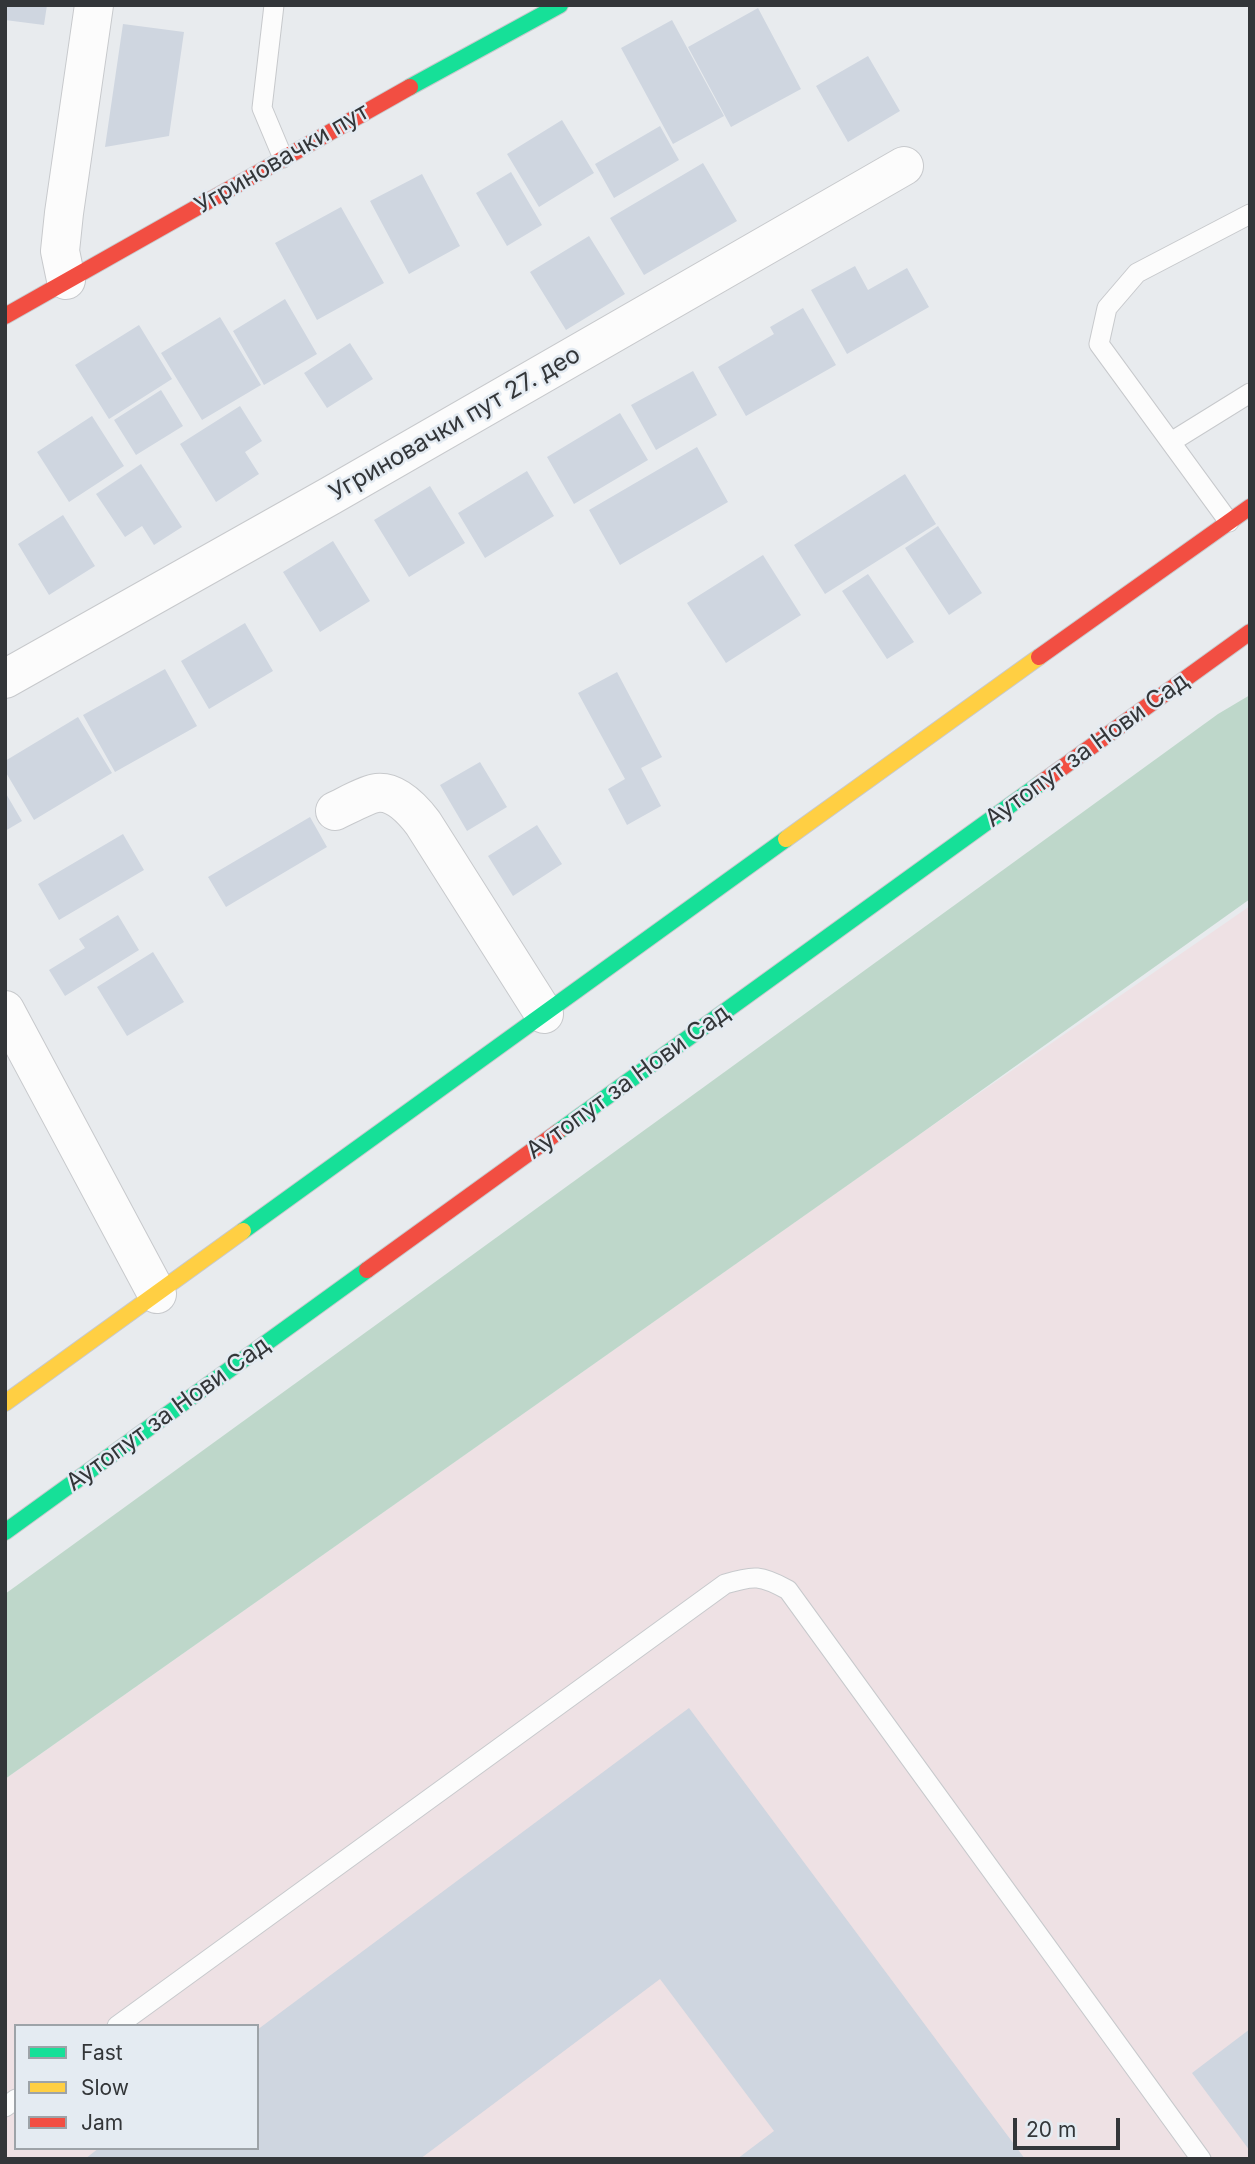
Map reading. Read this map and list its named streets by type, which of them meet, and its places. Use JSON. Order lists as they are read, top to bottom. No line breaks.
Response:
{"streets":{"main road":["Угриновачки пут","Аутопут за Нови Сад"],"street":["Угриновачки пут 27. део"]},"legend":["Fast","Slow","Jam"],"scale_bar":"20 m"}
